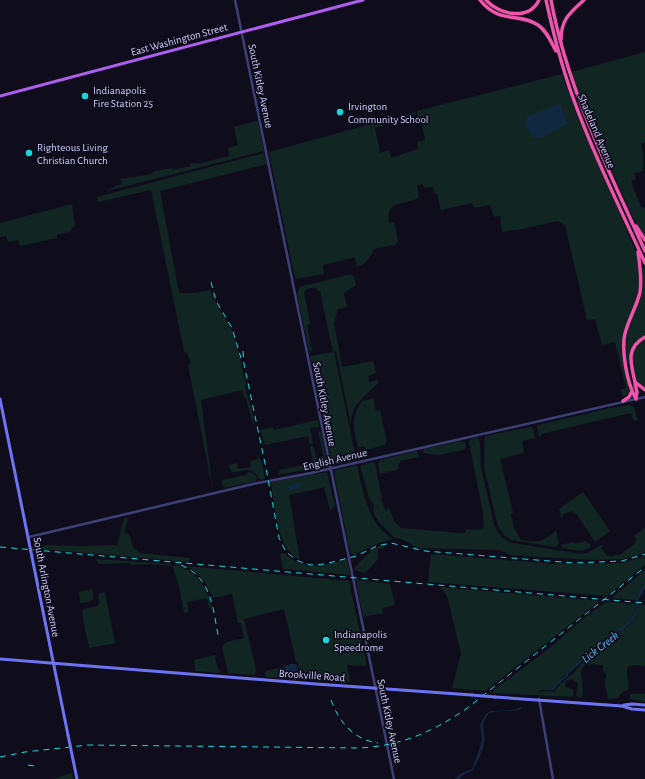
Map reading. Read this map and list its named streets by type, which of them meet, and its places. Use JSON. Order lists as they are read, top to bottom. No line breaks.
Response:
{"streets":{"highway":["Shadeland Avenue"],"main road":["East Washington Street","South Arlington Avenue","Brookville Road"],"street":["South Kitley Avenue","English Avenue"]},"crossings":[["East Washington Street","South Kitley Avenue"],["South Kitley Avenue","English Avenue"],["South Kitley Avenue","Brookville Road"],["English Avenue","South Arlington Avenue"],["South Arlington Avenue","Brookville Road"]],"water":["Lick Creek"],"places":["Indianapolis Fire Station 25","Irvington Community School","Righteous Living Christian Church","Indianapolis Speedrome"]}
